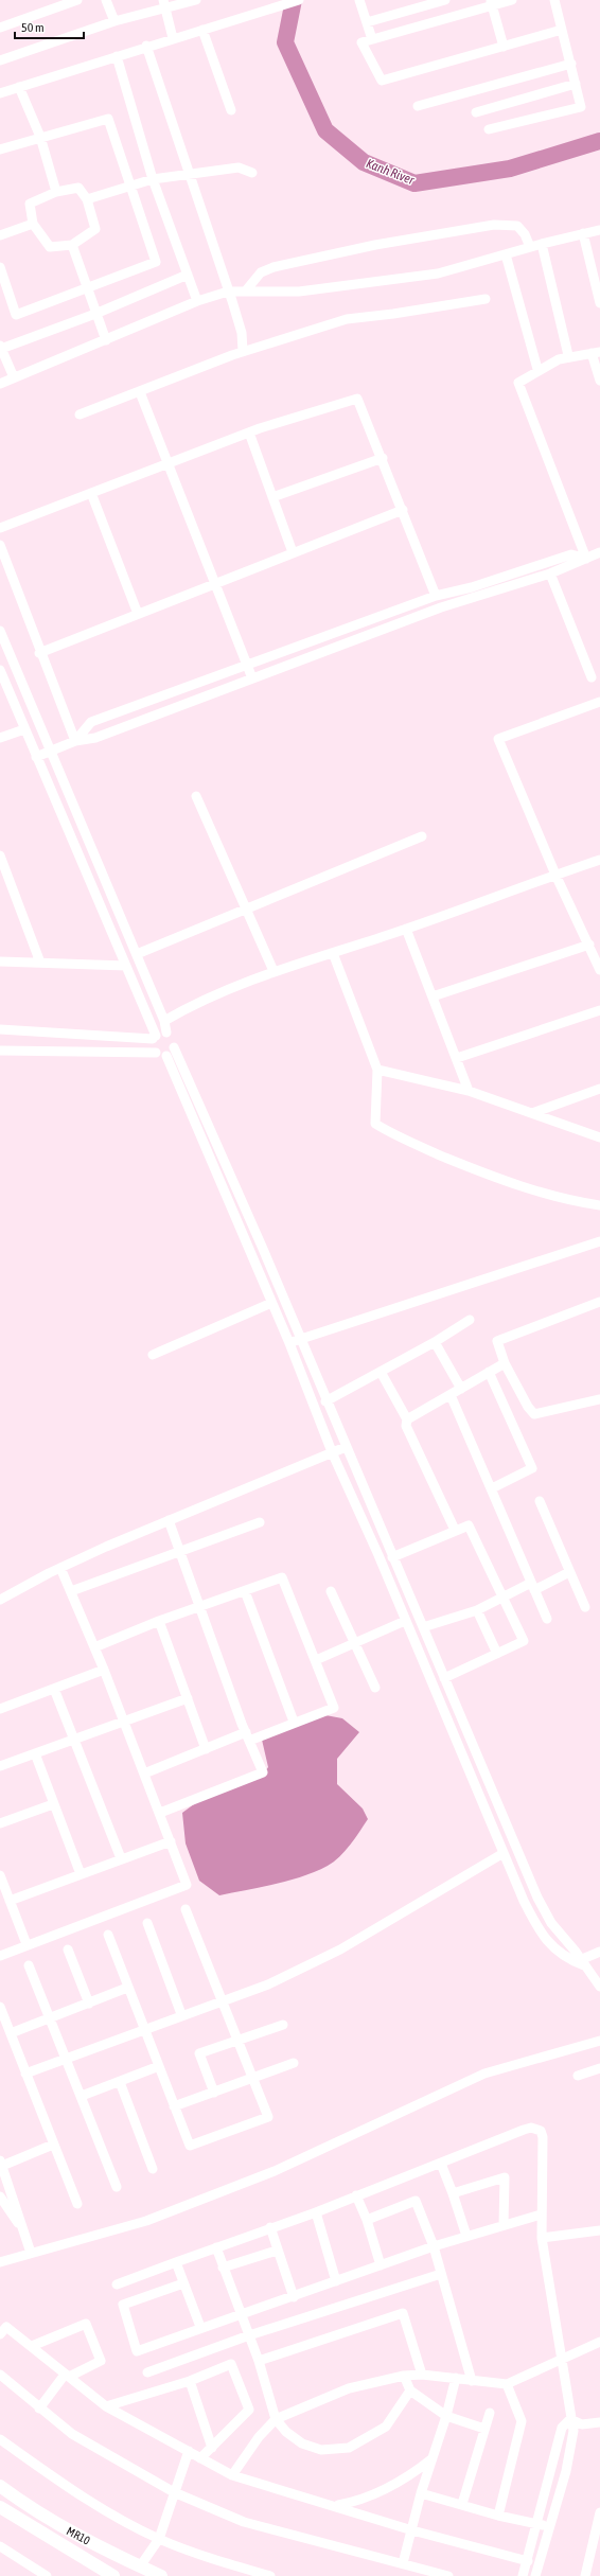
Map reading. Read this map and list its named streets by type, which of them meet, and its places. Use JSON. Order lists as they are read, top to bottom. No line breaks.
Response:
{"streets":{"main road":["MR10"]},"water":["Kanh River"],"scale_bar":"50 m"}
